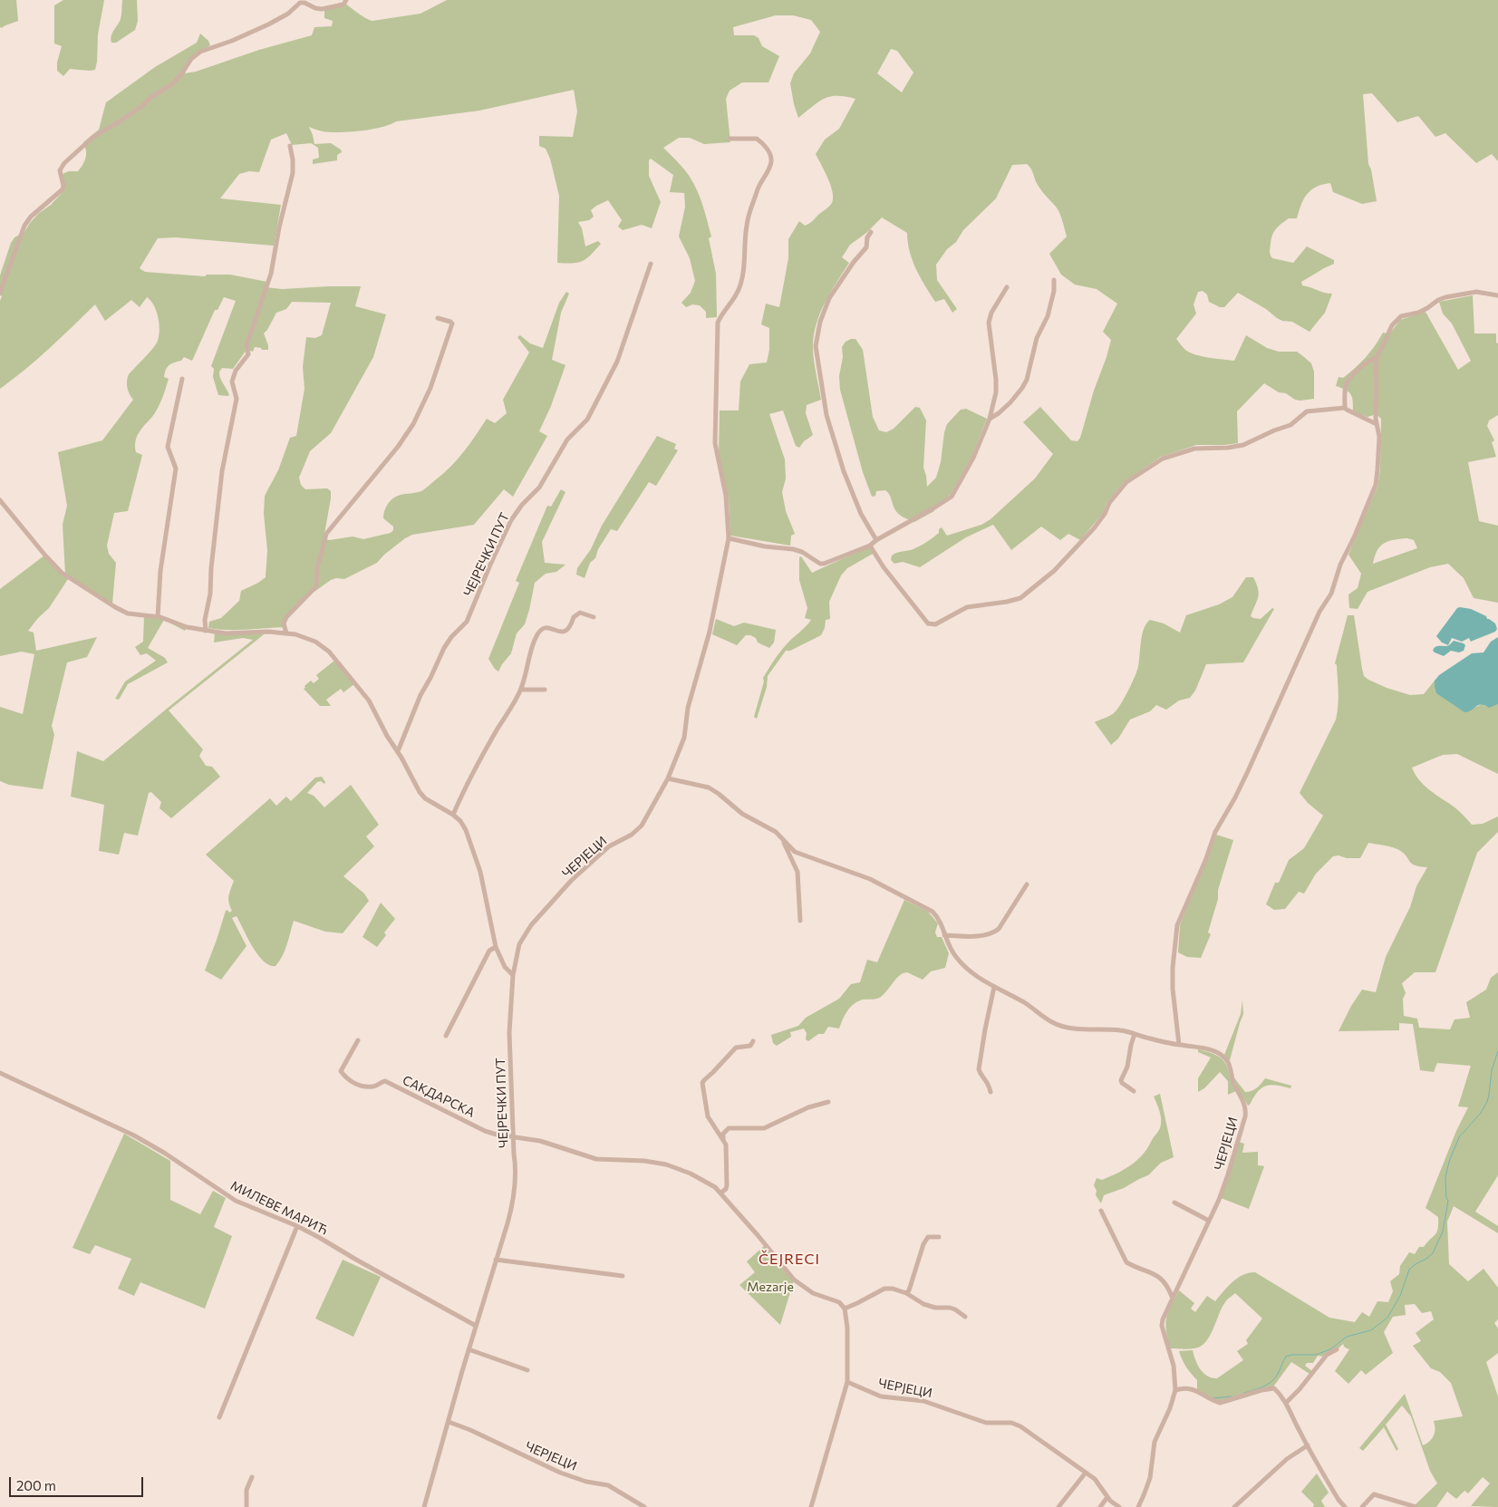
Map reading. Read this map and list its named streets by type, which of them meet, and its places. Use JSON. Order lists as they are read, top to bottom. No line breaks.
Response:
{"streets":{"street":["ЧЕЈРЕЧКИ ПУТ","ЧЕРЈЕЦИ","САКДАРСКА","МИЛЕВЕ МAРИЋ"]},"crossings":[["ЧЕЈРЕЧКИ ПУТ","ЧЕРЈЕЦИ"],["ЧЕЈРЕЧКИ ПУТ","САКДАРСКА"],["ЧЕЈРЕЧКИ ПУТ","МИЛЕВЕ МAРИЋ"]],"districts":["ČEJRECI"],"parks":["Mezarje"],"scale_bar":"200 m"}
